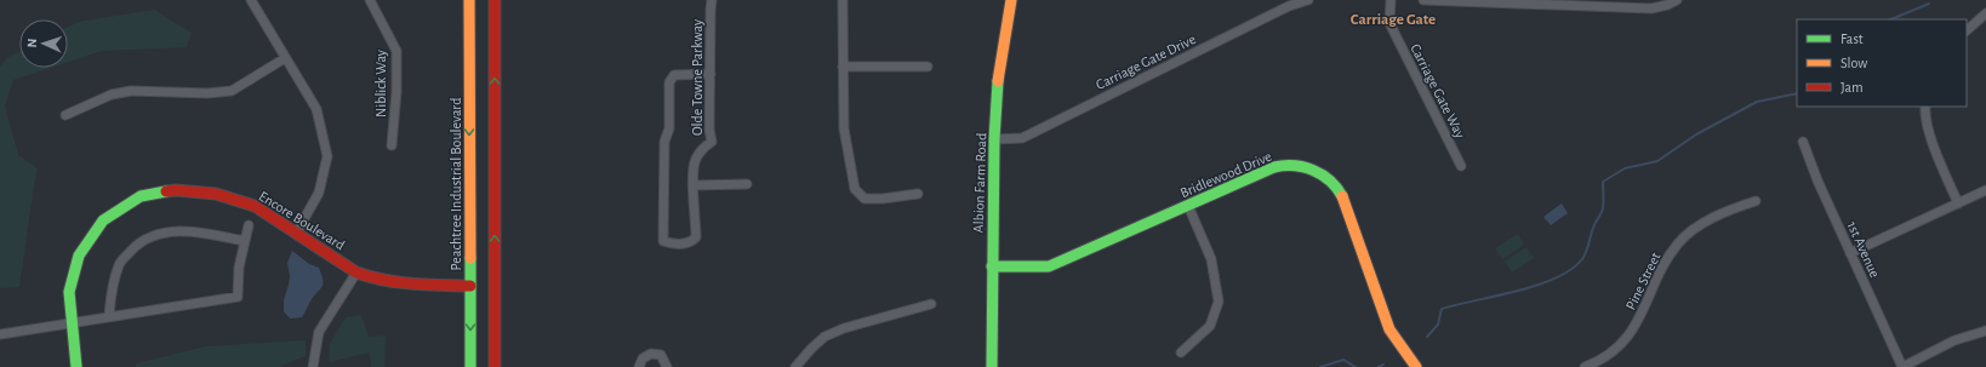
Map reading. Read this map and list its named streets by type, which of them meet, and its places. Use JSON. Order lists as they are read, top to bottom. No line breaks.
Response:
{"streets":{"main road":["Bridlewood Drive","Albion Farm Road","Peachtree Industrial Boulevard","Encore Boulevard"],"street":["Carriage Gate Drive","Olde Towne Parkway","Niblick Way","Carriage Gate Way","1st Avenue","Pine Street"]},"crossings":[["Carriage Gate Drive","Albion Farm Road"],["Bridlewood Drive","Albion Farm Road"],["Peachtree Industrial Boulevard","Encore Boulevard"]],"districts":["Carriage Gate"],"legend":["Fast","Slow","Jam"],"north":"left"}
